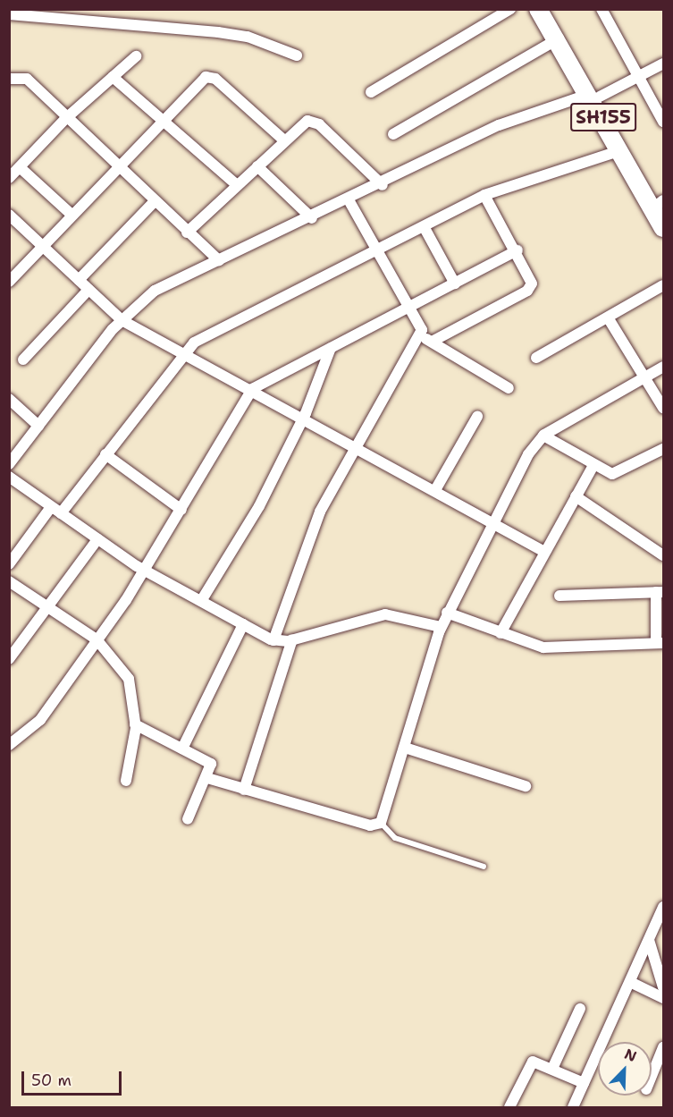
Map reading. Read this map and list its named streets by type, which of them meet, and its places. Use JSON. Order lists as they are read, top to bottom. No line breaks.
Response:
{"streets":{"main road":["SH155"]},"scale_bar":"50 m","north":"top right"}
